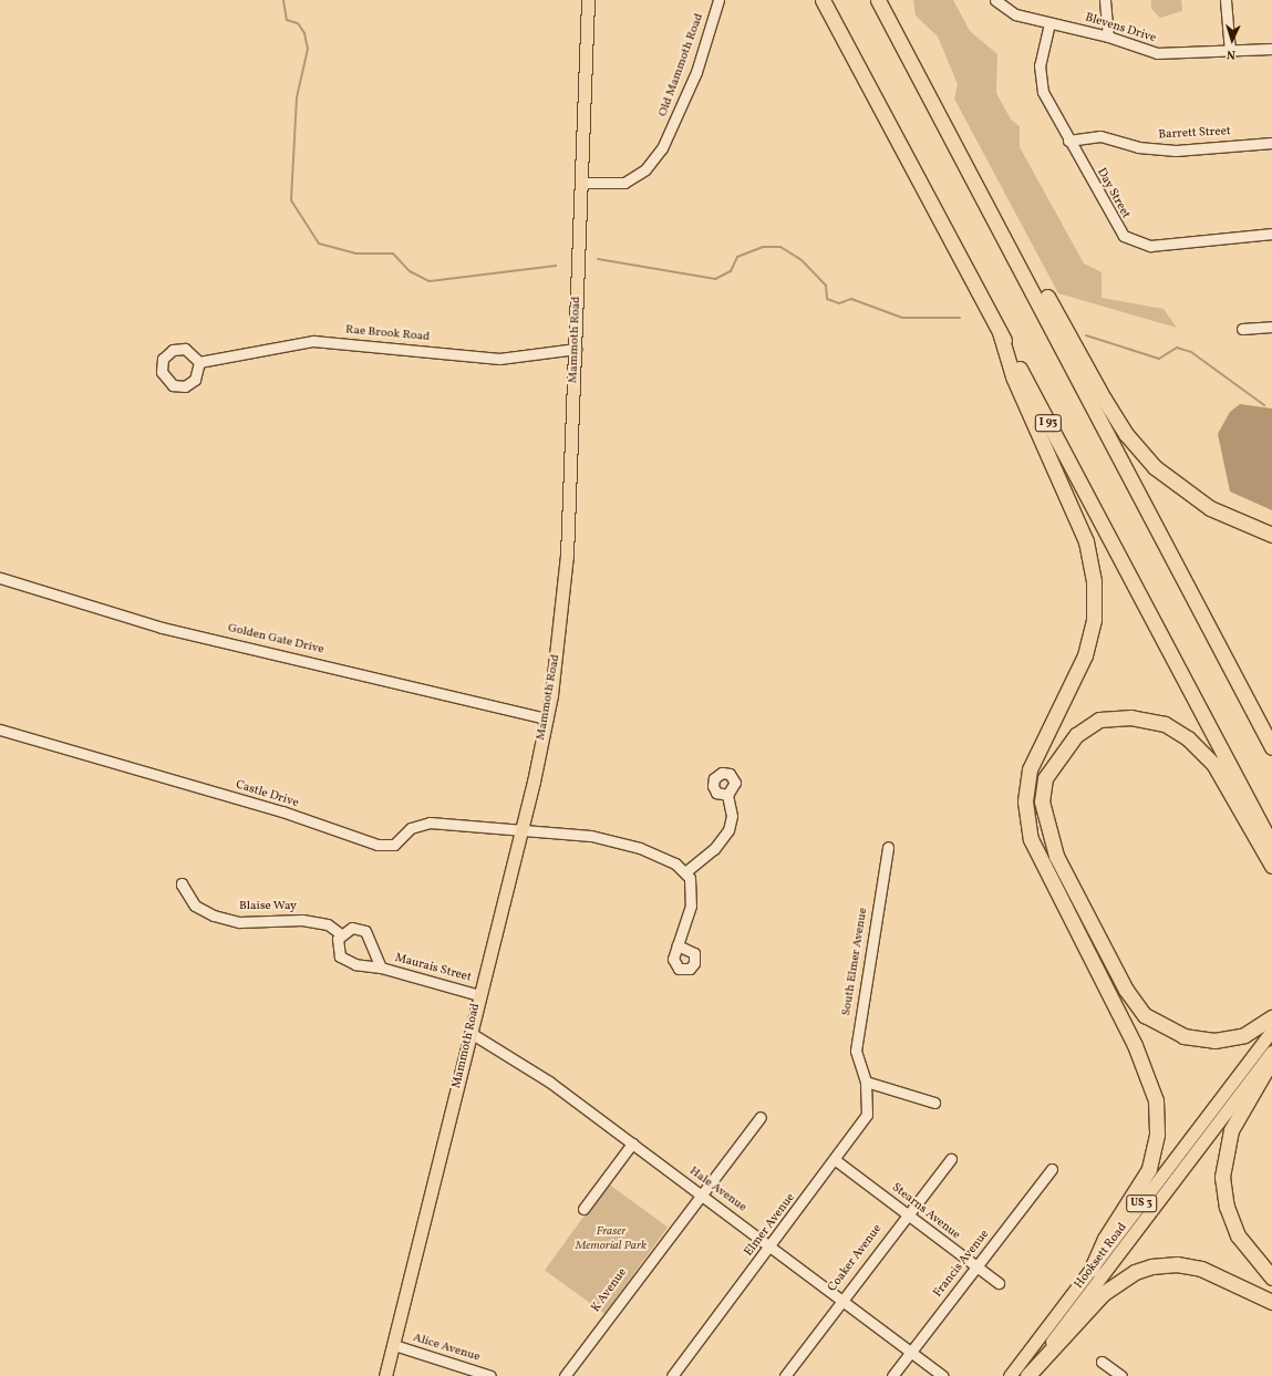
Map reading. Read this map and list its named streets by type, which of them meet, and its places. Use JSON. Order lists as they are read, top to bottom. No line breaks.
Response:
{"streets":{"highway":["I 93"],"main road":["Mammoth Road","US 3","Hooksett Road"],"street":["Blevens Drive","Old Mammoth Road","Barrett Street","Day Street","Rae Brook Road","Golden Gate Drive","Castle Drive","Blaise Way","South Elmer Avenue","Maurais Street","Hale Avenue","Stearns Avenue","Elmer Avenue","Coaker Avenue","Francis Avenue","K Avenue","Alice Avenue"]},"crossings":[["Blevens Drive","Day Street"],["Old Mammoth Road","Mammoth Road"],["Barrett Street","Day Street"],["Rae Brook Road","Mammoth Road"],["Mammoth Road","Golden Gate Drive"],["Mammoth Road","Castle Drive"],["Mammoth Road","Maurais Street"],["Mammoth Road","Hale Avenue"],["Mammoth Road","Alice Avenue"],["Blaise Way","Maurais Street"],["South Elmer Avenue","Elmer Avenue"],["Hale Avenue","Elmer Avenue"],["Hale Avenue","Coaker Avenue"],["Hale Avenue","Francis Avenue"],["Hale Avenue","K Avenue"],["Stearns Avenue","Elmer Avenue"],["Stearns Avenue","Coaker Avenue"],["Stearns Avenue","Francis Avenue"]],"parks":["Fraser Memorial Park"],"north":"bottom"}
